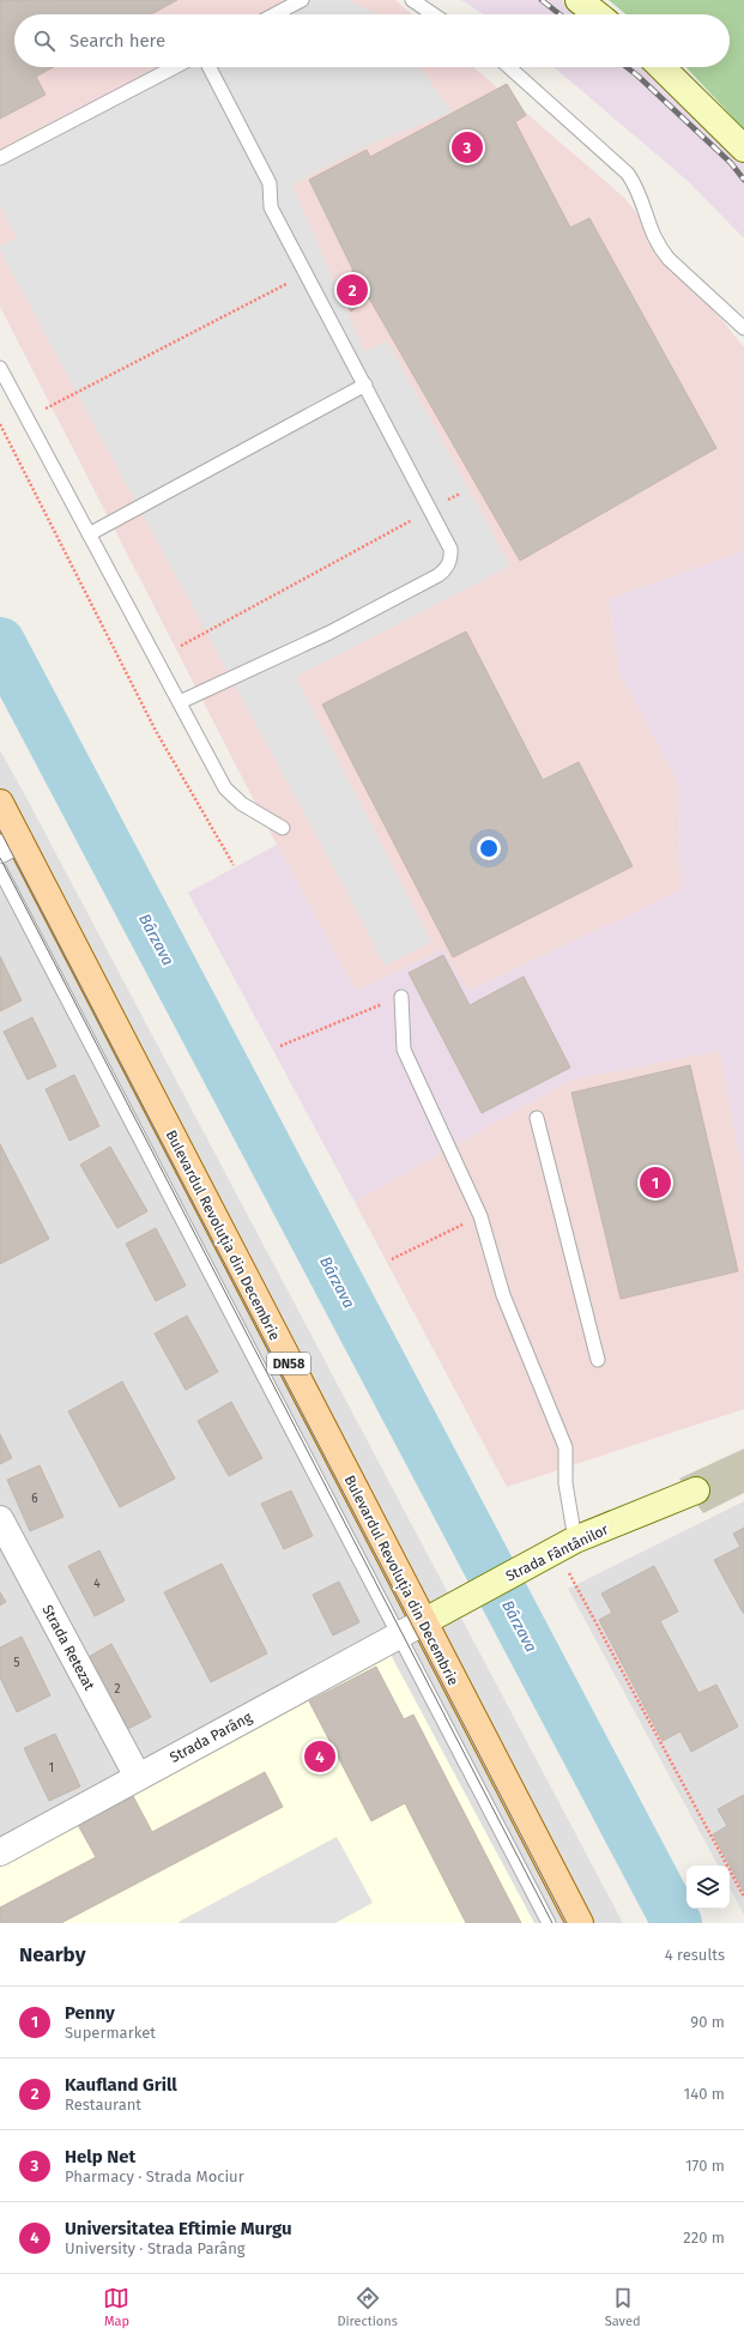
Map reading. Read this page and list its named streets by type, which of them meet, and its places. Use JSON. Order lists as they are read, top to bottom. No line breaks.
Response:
{"streets":{"main road":["Bulevardul Revoluția din Decembrie","DN58"],"street":["Strada Fântânilor","Strada Retezat","Strada Parâng"]},"crossings":[["Bulevardul Revoluția din Decembrie","Strada Fântânilor"],["Bulevardul Revoluția din Decembrie","Strada Parâng"],["Strada Fântânilor","Strada Parâng"],["Strada Retezat","Strada Parâng"]],"water":["Bârzava"],"house_numbers":["6","4","5","2","1"],"page":{"search":"Search here","pins":["3","2","1","4"],"heading":["Nearby","4 results"],"list":[{"mark":"1","name":"Penny","note":"Supermarket","value":"90 m"},{"mark":"2","name":"Kaufland Grill","note":"Restaurant","value":"140 m"},{"mark":"3","name":"Help Net","note":"Pharmacy · Strada Mociur","value":"170 m"},{"mark":"4","name":"Universitatea Eftimie Murgu","note":"University · Strada Parâng","value":"220 m"}],"nav":["Map","Directions","Saved"]}}
